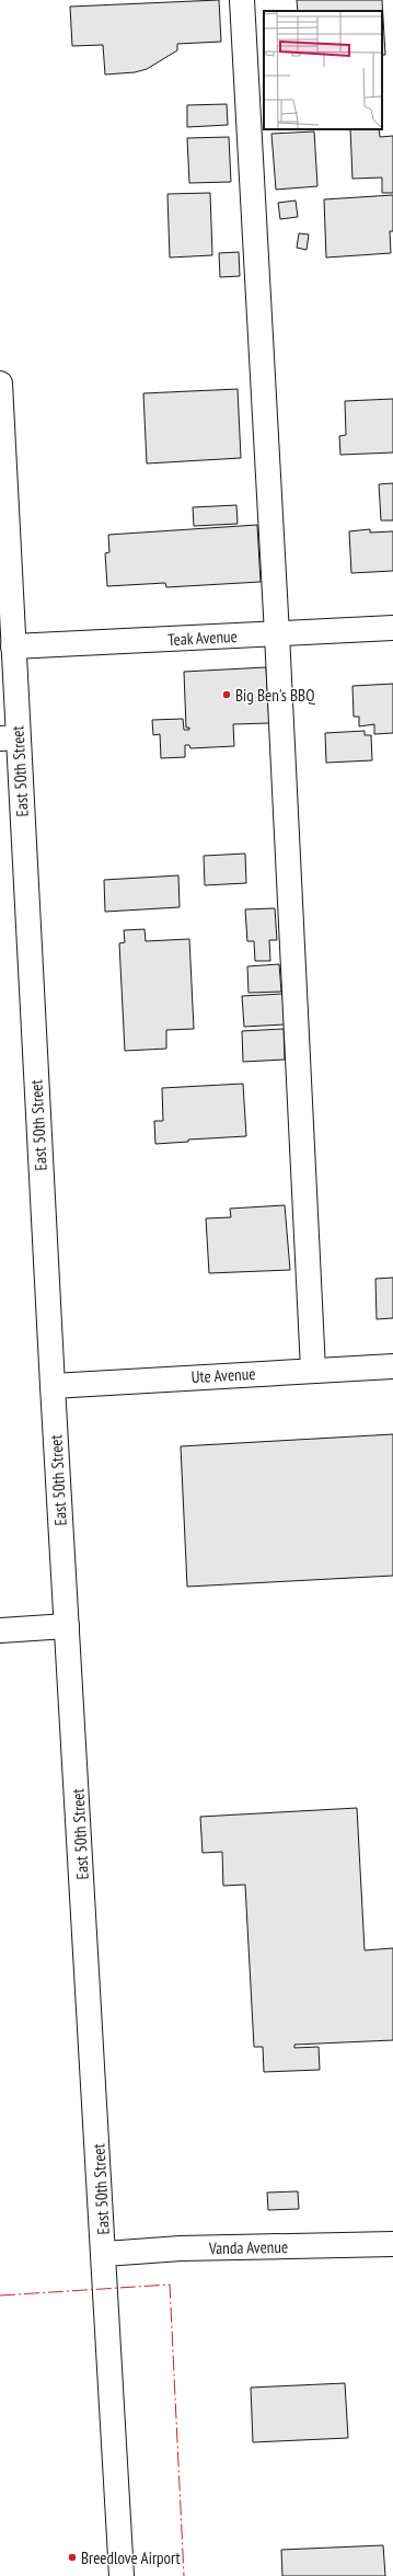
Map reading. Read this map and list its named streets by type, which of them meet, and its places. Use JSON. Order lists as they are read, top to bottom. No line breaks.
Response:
{"streets":{"main road":["Teak Avenue","East 50th Street","Ute Avenue","Vanda Avenue"]},"crossings":[["Teak Avenue","East 50th Street"],["East 50th Street","Ute Avenue"],["East 50th Street","Vanda Avenue"]],"places":["Big Ben's BBQ","Breedlove Airport"]}
